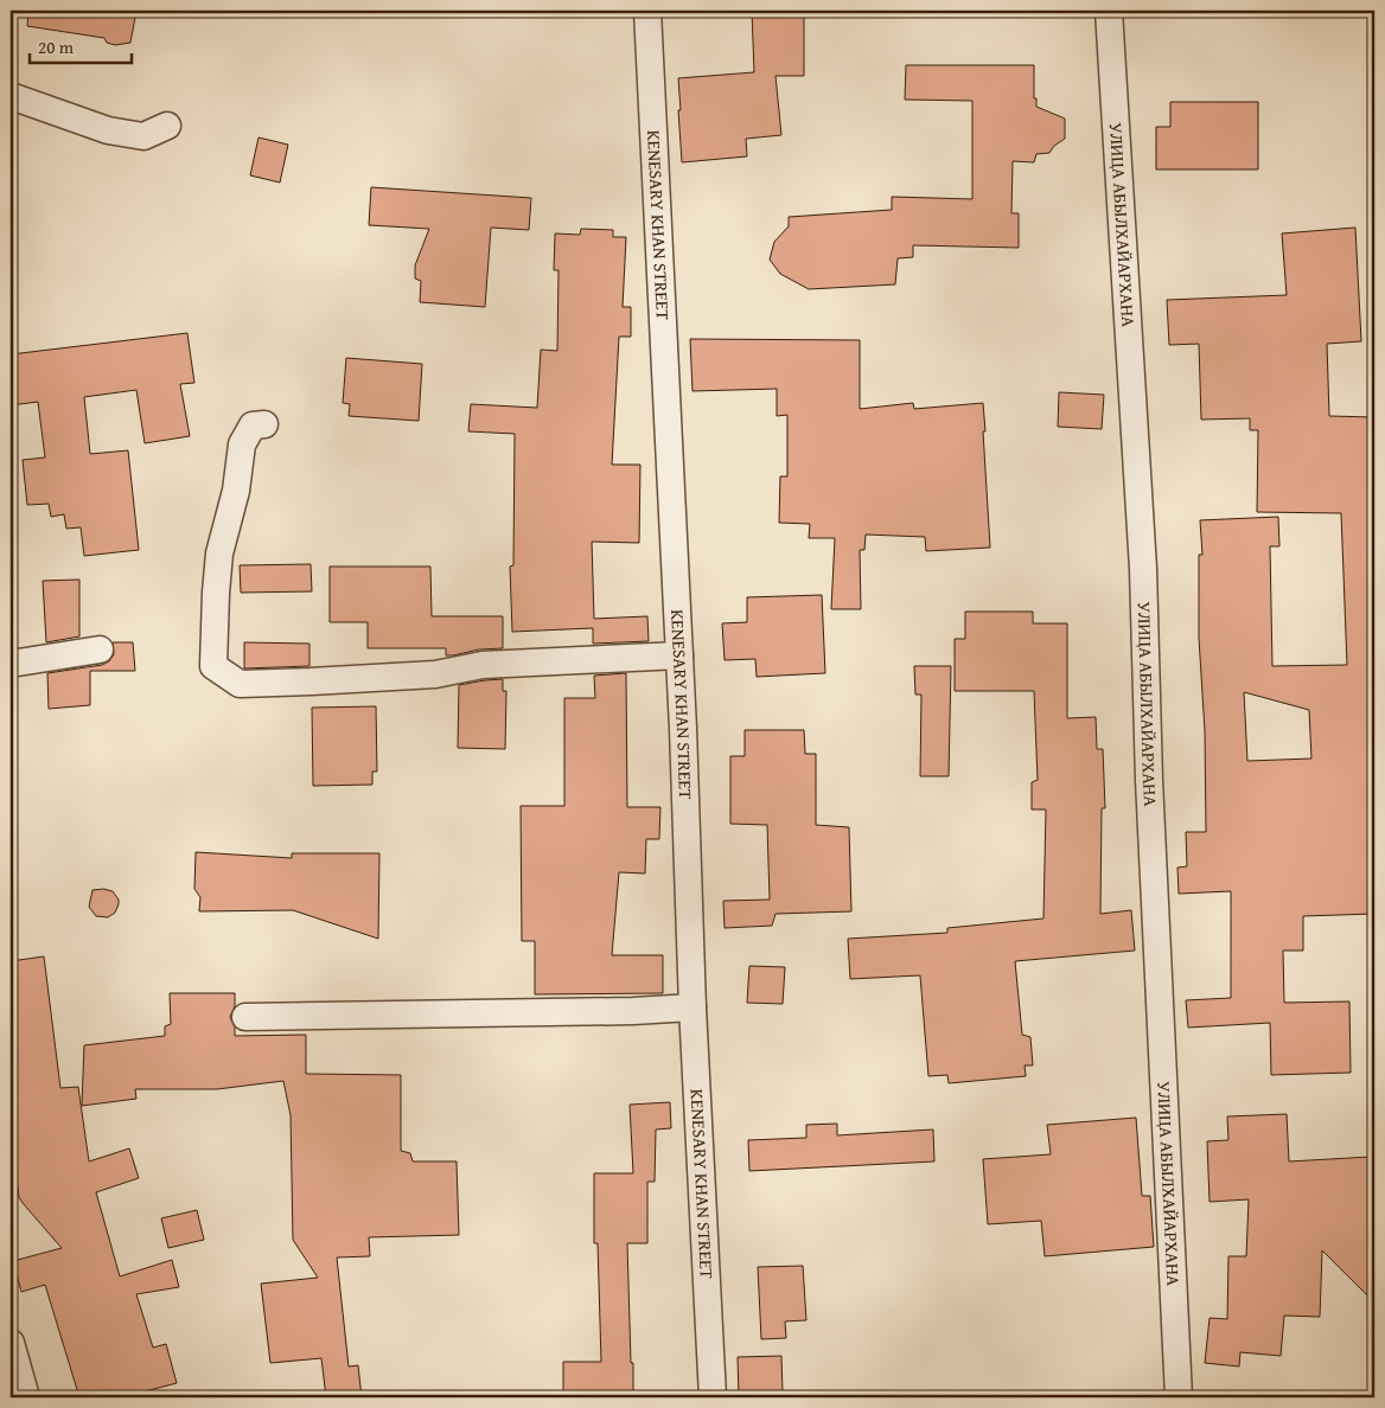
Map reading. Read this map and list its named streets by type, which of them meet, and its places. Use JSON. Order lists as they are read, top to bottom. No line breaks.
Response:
{"streets":{"street":["KENESARY KHAN STREET","УЛИЦА АБЫЛХАЙАРХАНА"]},"scale_bar":"20 m"}
